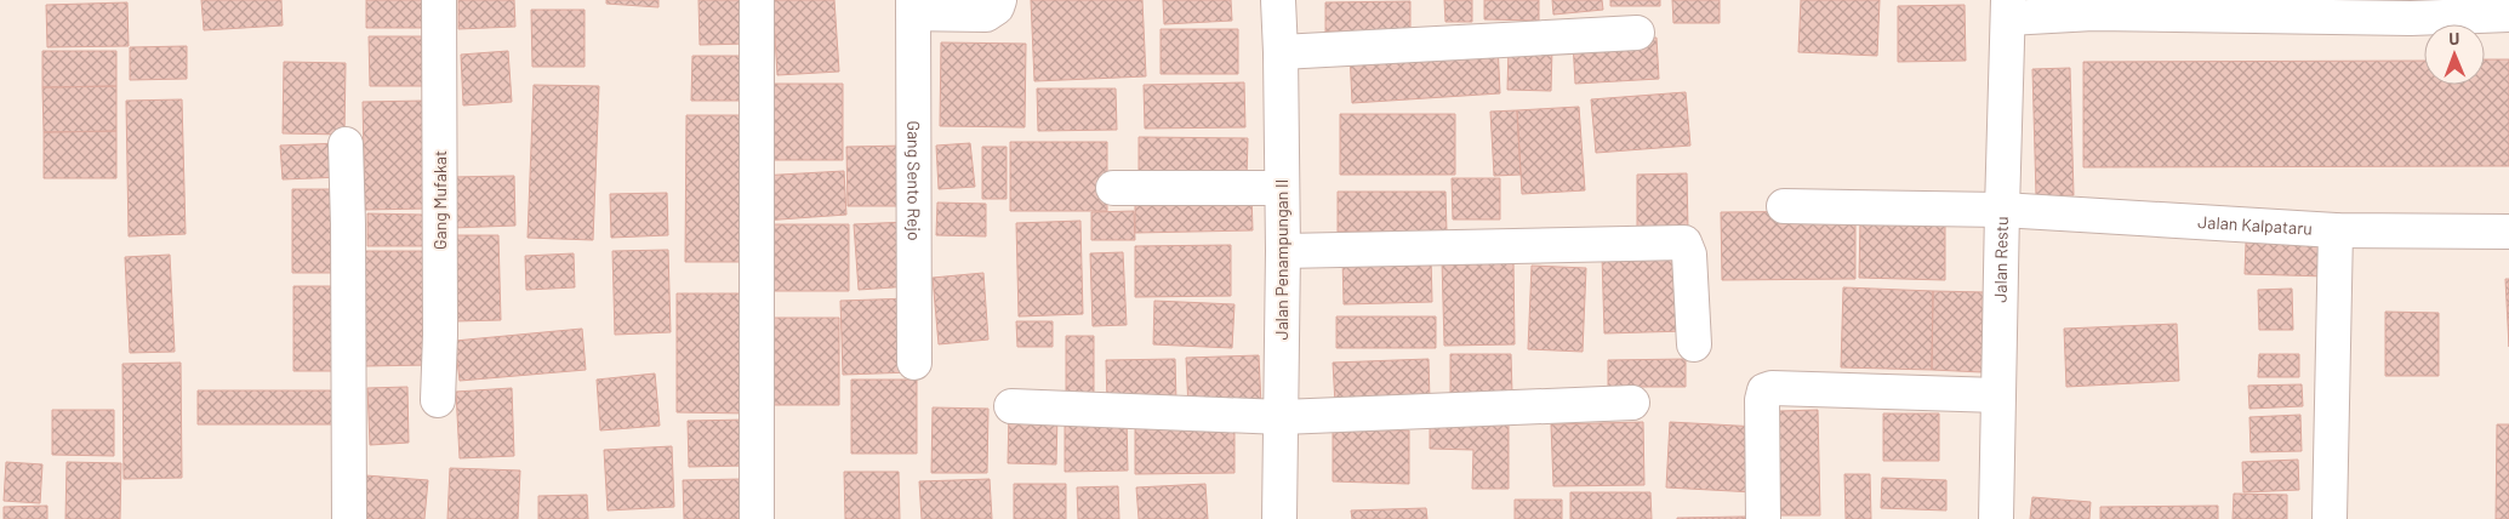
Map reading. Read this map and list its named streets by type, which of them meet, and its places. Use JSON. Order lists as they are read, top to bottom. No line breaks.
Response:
{"streets":{"street":["Gang Sento Rejo","Gang Mufakat","Jalan Kalpataru","Jalan Penampungan II","Jalan Restu"]},"crossings":[["Jalan Kalpataru","Jalan Restu"]],"north":"top"}
